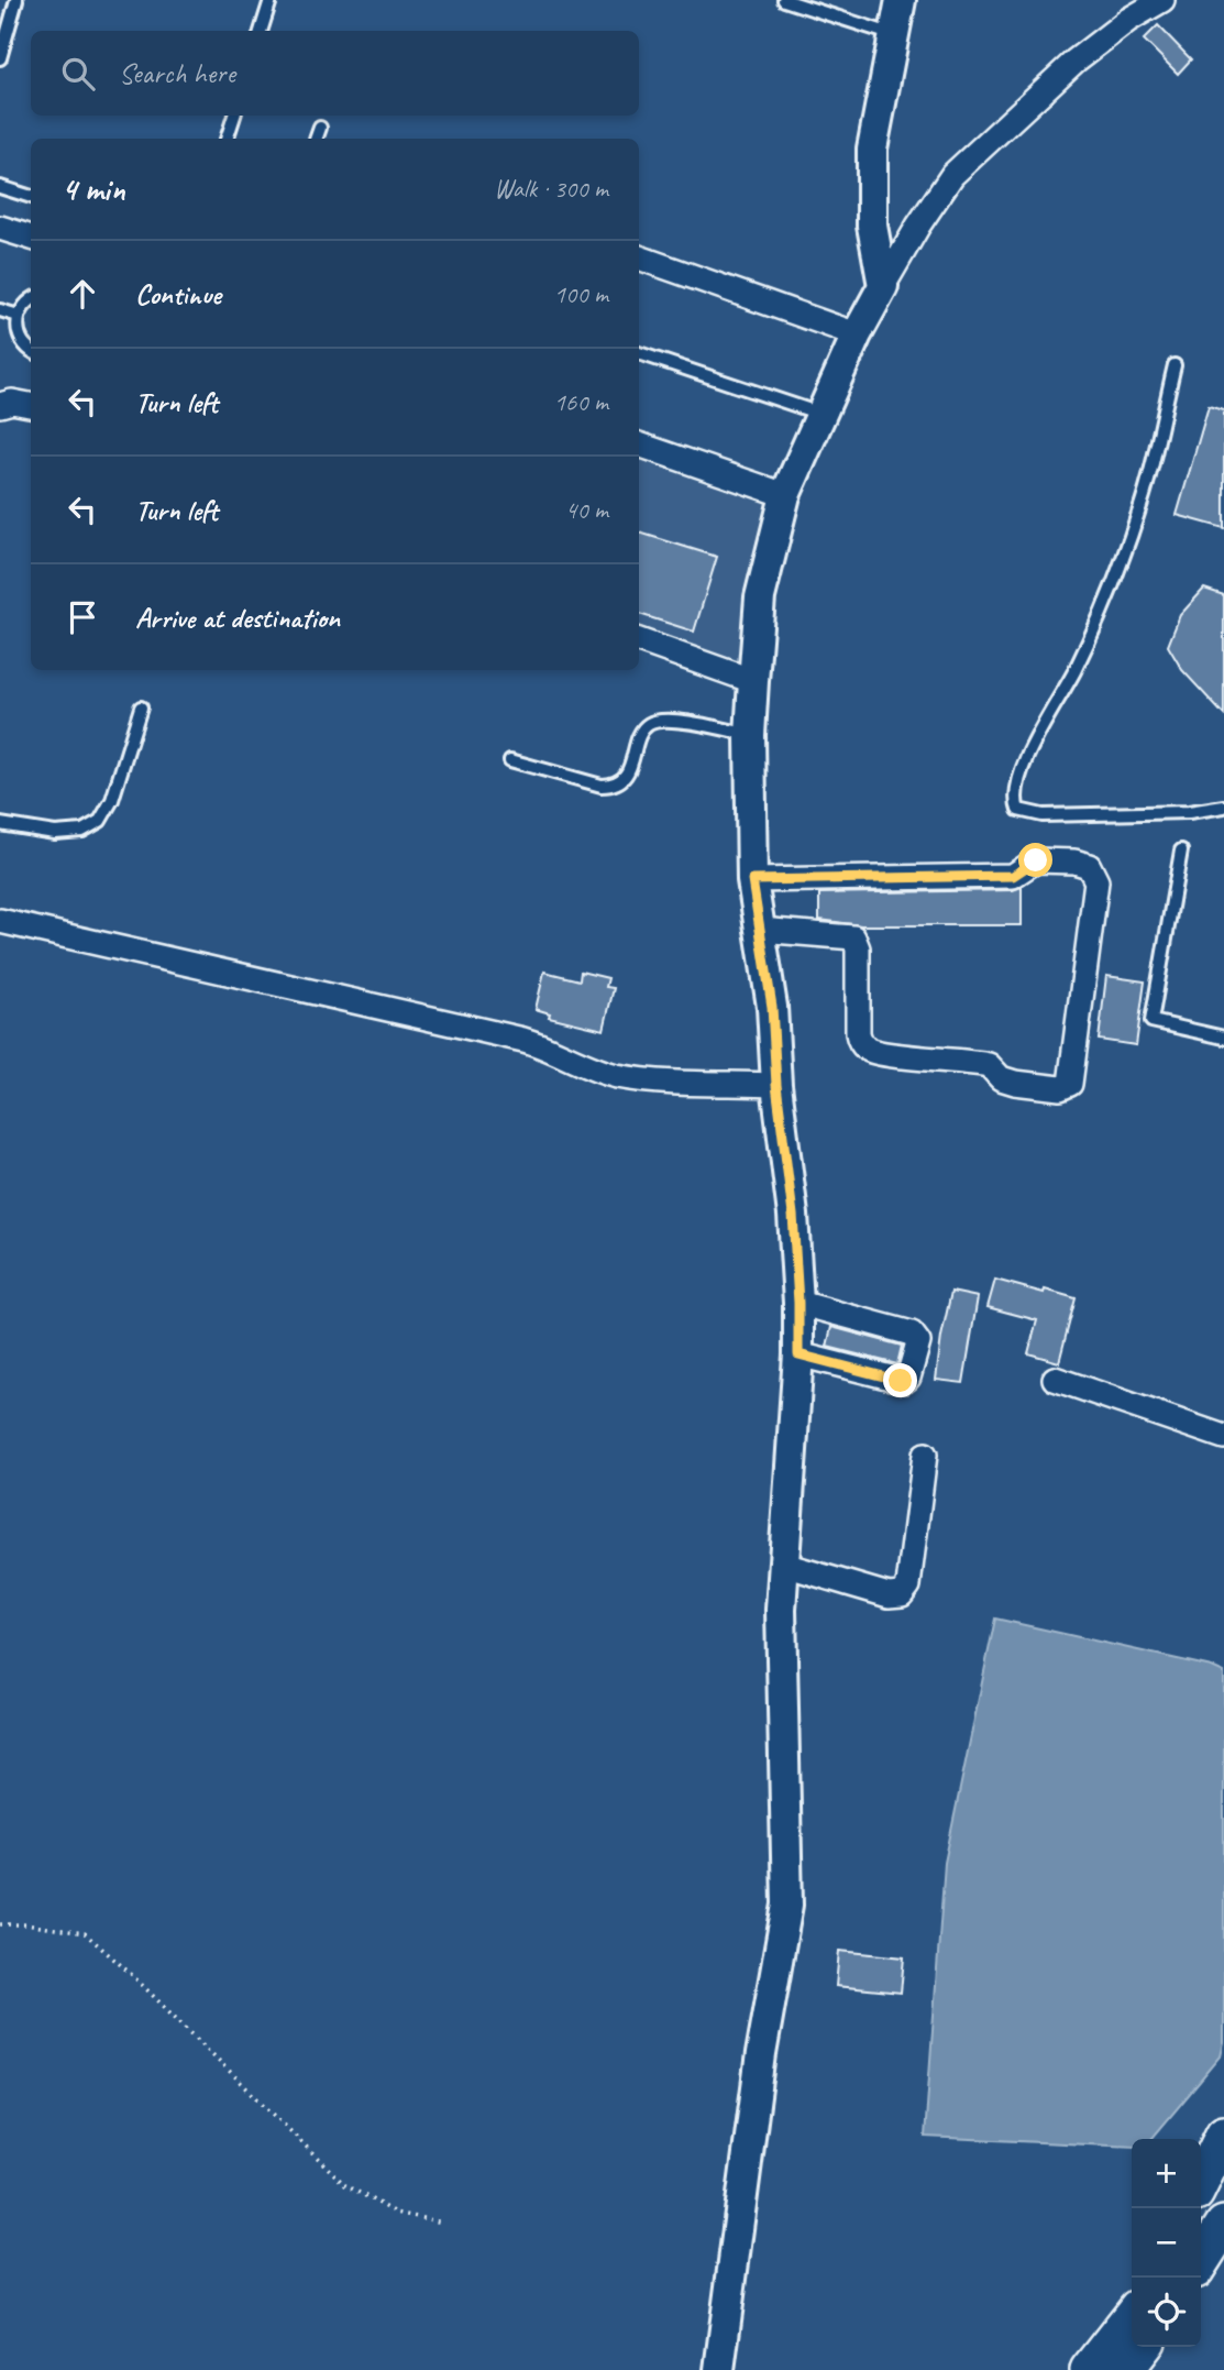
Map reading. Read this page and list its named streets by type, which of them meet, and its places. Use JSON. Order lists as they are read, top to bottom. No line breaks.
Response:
{"page":{"search":"Search here","heading":["4 min","Walk · 300 m"],"list":[["Continue","100 m"],["Turn left","160 m"],["Turn left","40 m"],"Arrive at destination"],"map_buttons":["+","−"]}}
